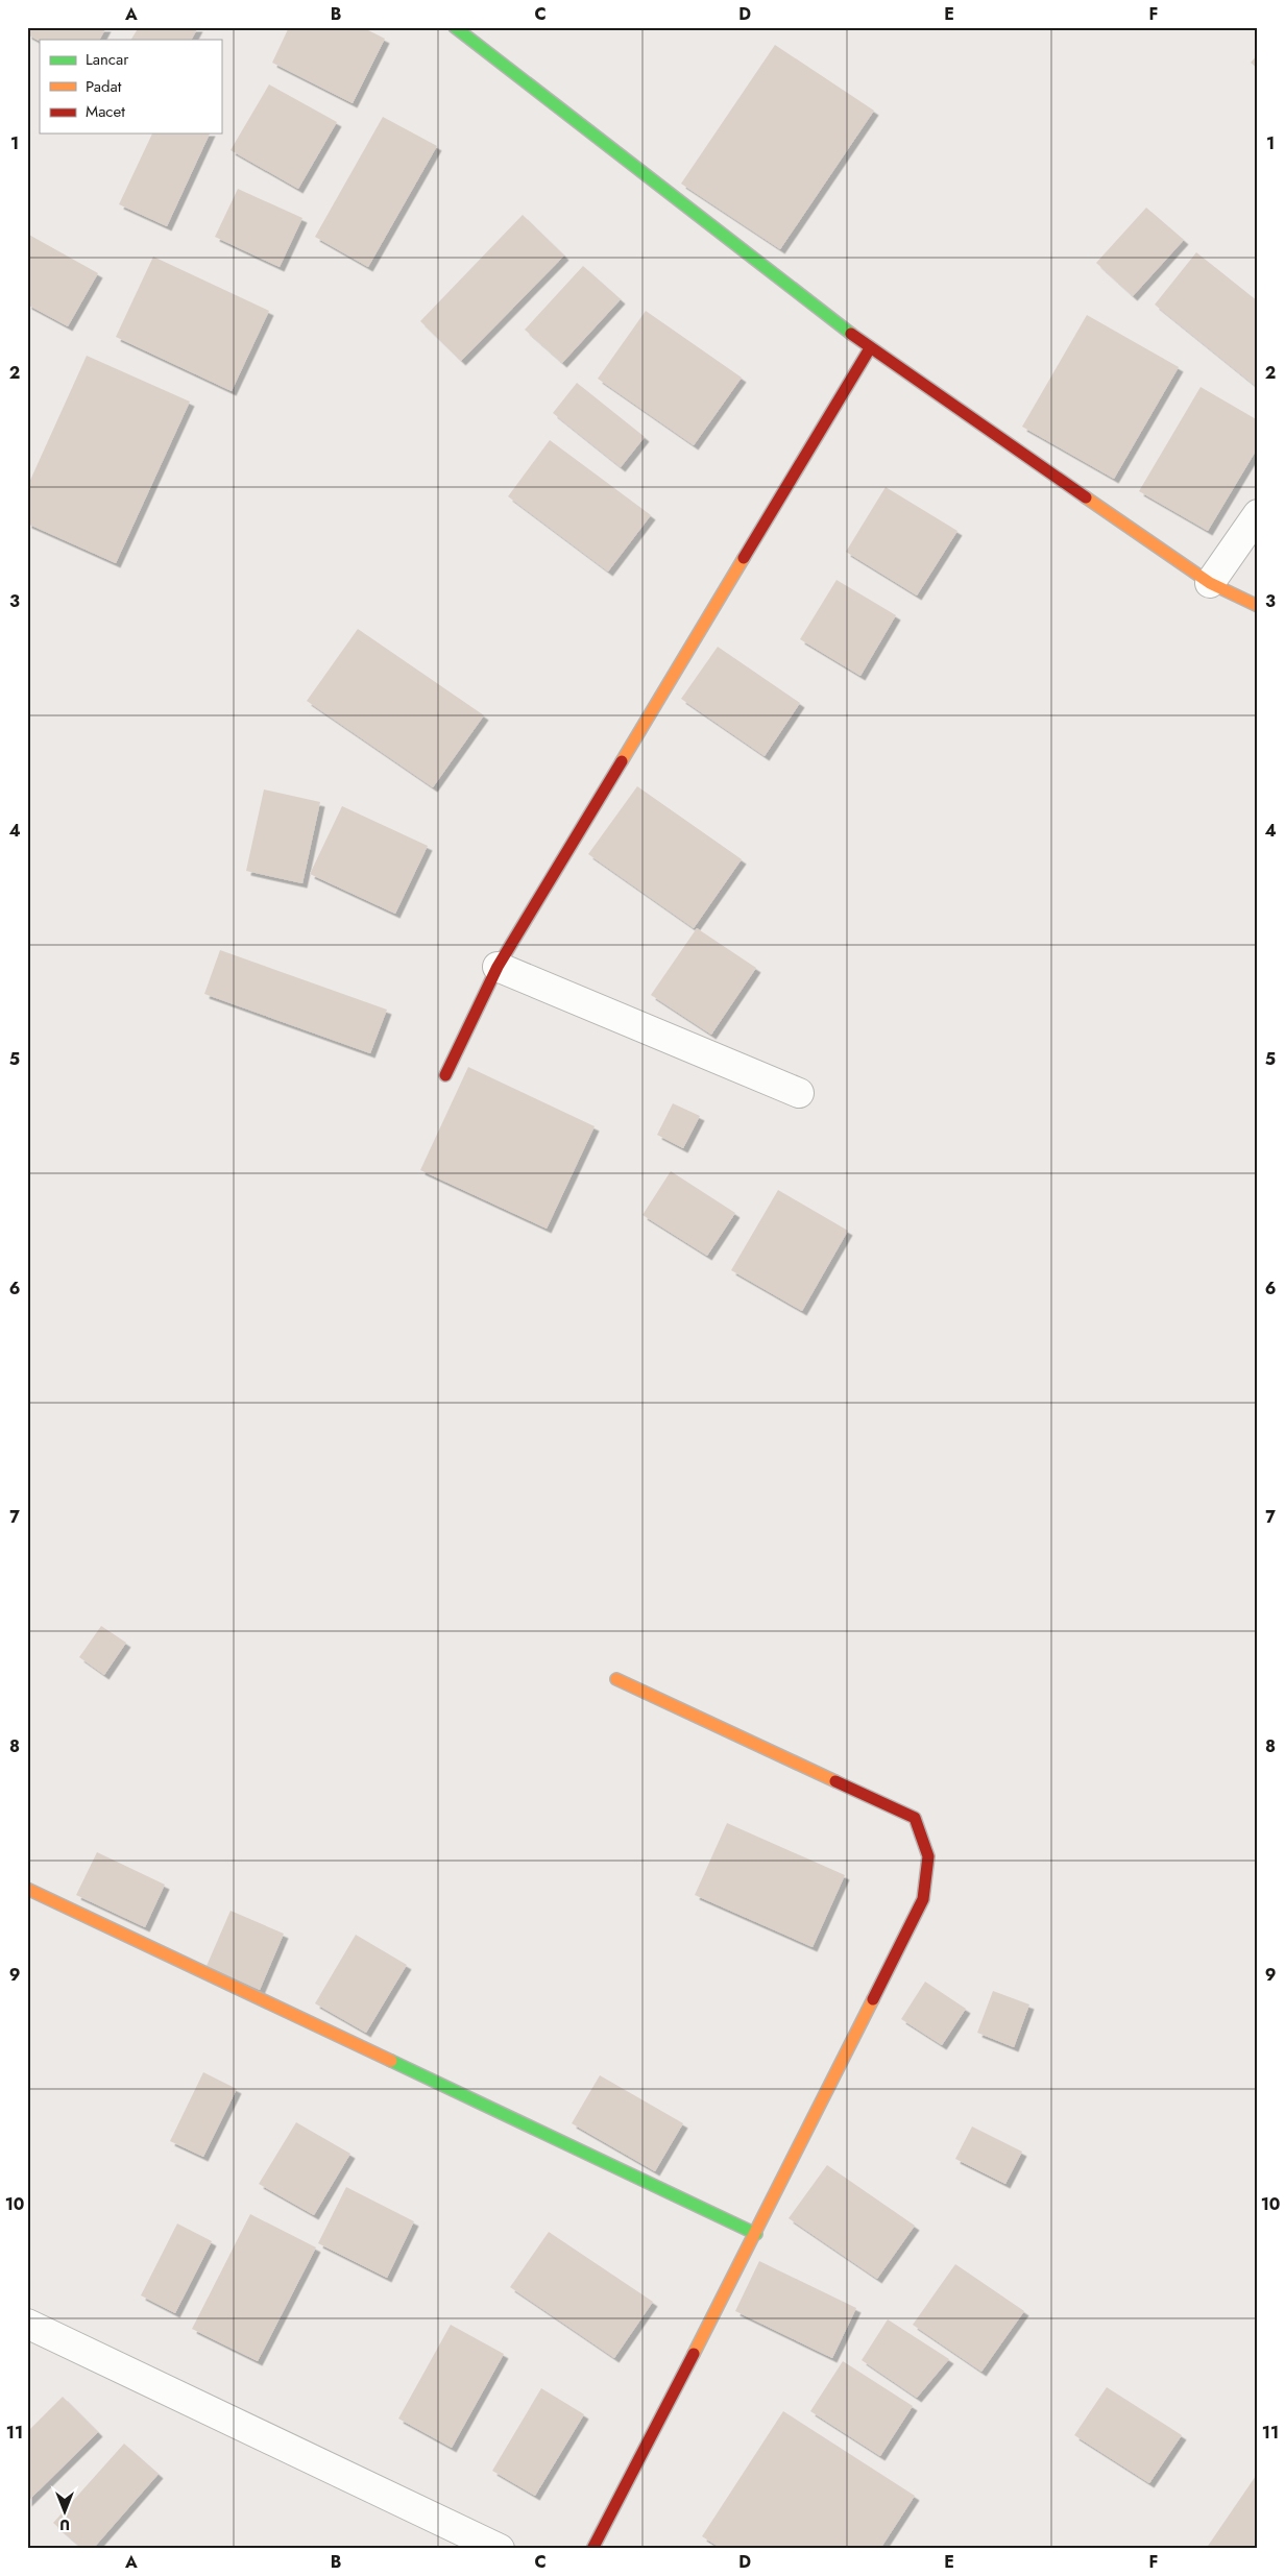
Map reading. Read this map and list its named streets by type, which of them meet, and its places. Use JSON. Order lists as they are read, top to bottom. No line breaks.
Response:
{"legend":["Lancar","Padat","Macet"],"north":"bottom","grid":{"columns":["A","B","C","D","E","F"],"rows":["1","2","3","4","5","6","7","8","9","10","11"]}}
